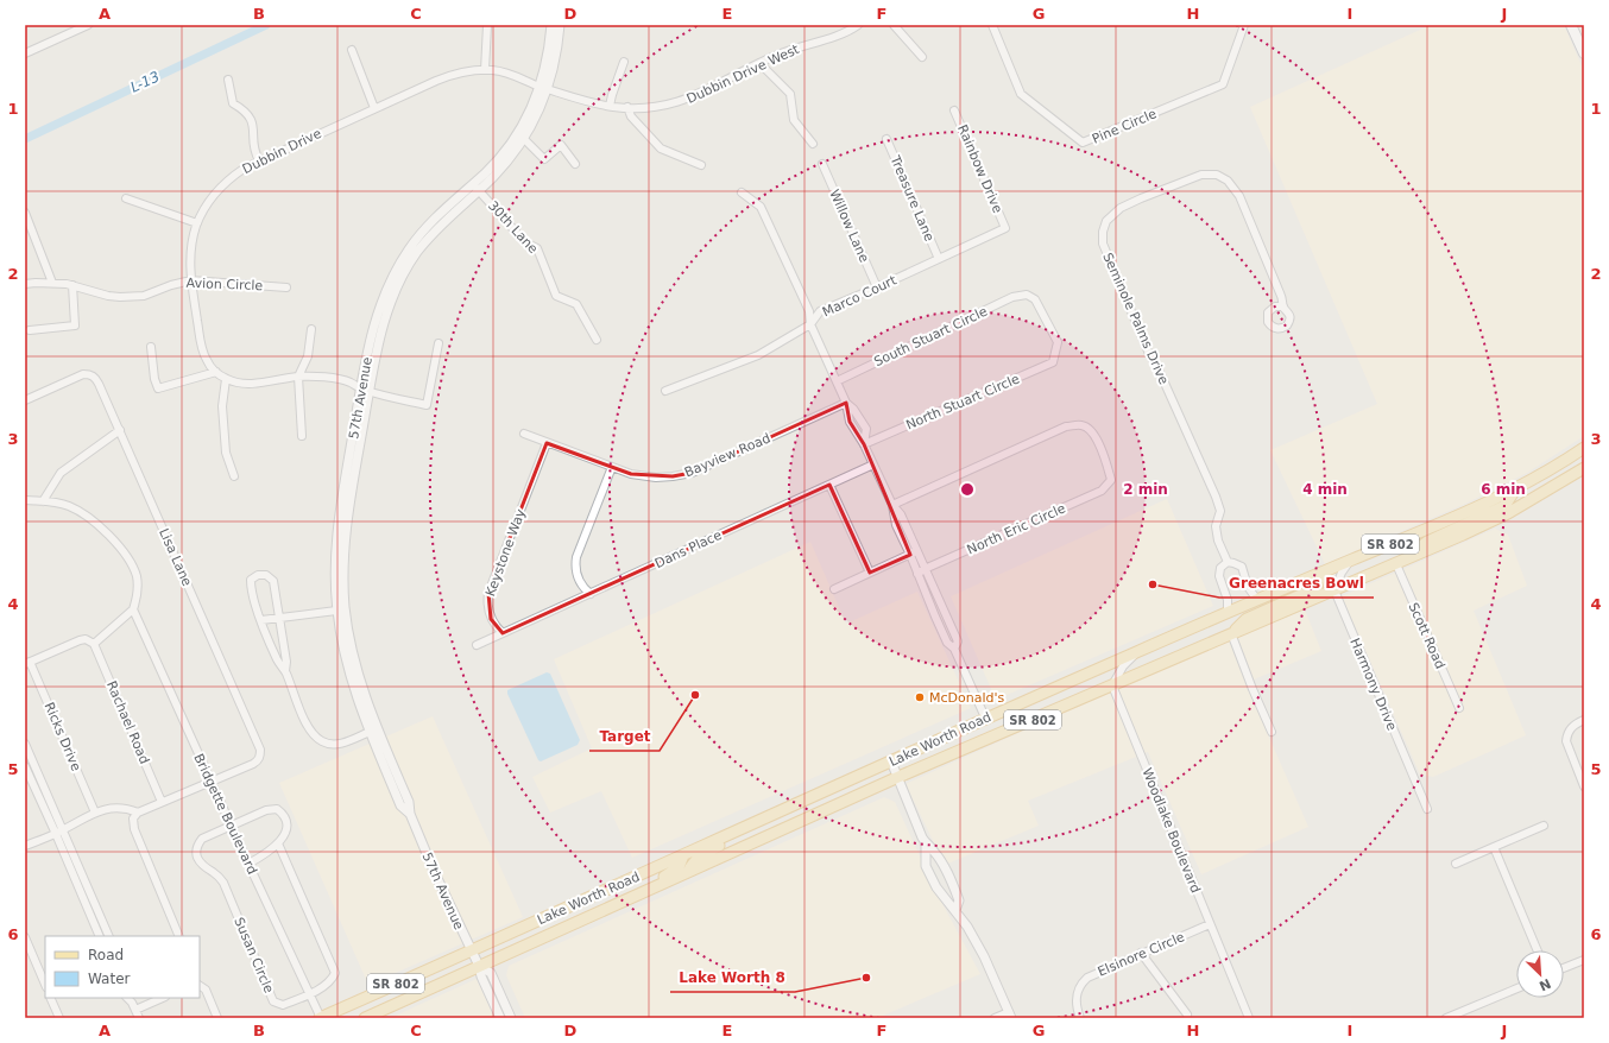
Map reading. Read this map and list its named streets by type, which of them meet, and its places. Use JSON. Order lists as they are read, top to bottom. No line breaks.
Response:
{"streets":{"main road":["SR 802","Lake Worth Road"],"street":["Dubbin Drive West","Pine Circle","Dubbin Drive","Rainbow Drive","Treasure Lane","Willow Lane","30th Lane","Avion Circle","Marco Court","Seminole Palms Drive","South Stuart Circle","57th Avenue","North Stuart Circle","Bayview Road","North Eric Circle","Dans Place","Keystone Way","Lisa Lane","Scott Road","Harmony Drive","Rachael Road","Ricks Drive","Bridgette Boulevard","Woodlake Boulevard","Elsinore Circle","Susan Circle"]},"crossings":[["Dubbin Drive West","Dubbin Drive"],["Dubbin Drive West","57th Avenue"],["Dubbin Drive","Avion Circle"],["Dubbin Drive","57th Avenue"],["Rainbow Drive","Marco Court"],["Treasure Lane","Marco Court"],["Willow Lane","Marco Court"],["30th Lane","57th Avenue"],["South Stuart Circle","North Stuart Circle"],["57th Avenue","Lake Worth Road"],["Bayview Road","Keystone Way"],["Dans Place","Keystone Way"],["Lisa Lane","Bridgette Boulevard"],["Scott Road","Lake Worth Road"],["Harmony Drive","Lake Worth Road"],["Lake Worth Road","Bridgette Boulevard"],["Lake Worth Road","Woodlake Boulevard"],["Bridgette Boulevard","Susan Circle"],["Woodlake Boulevard","Elsinore Circle"]],"water":["L-13"],"places":["Greenacres Bowl","Target","McDonald's","Lake Worth 8"],"legend":["Road","Water"],"north":"bottom right","grid":{"columns":["A","B","C","D","E","F","G","H","I","J"],"rows":["1","2","3","4","5","6"]},"rings":["2 min","4 min","6 min"]}
